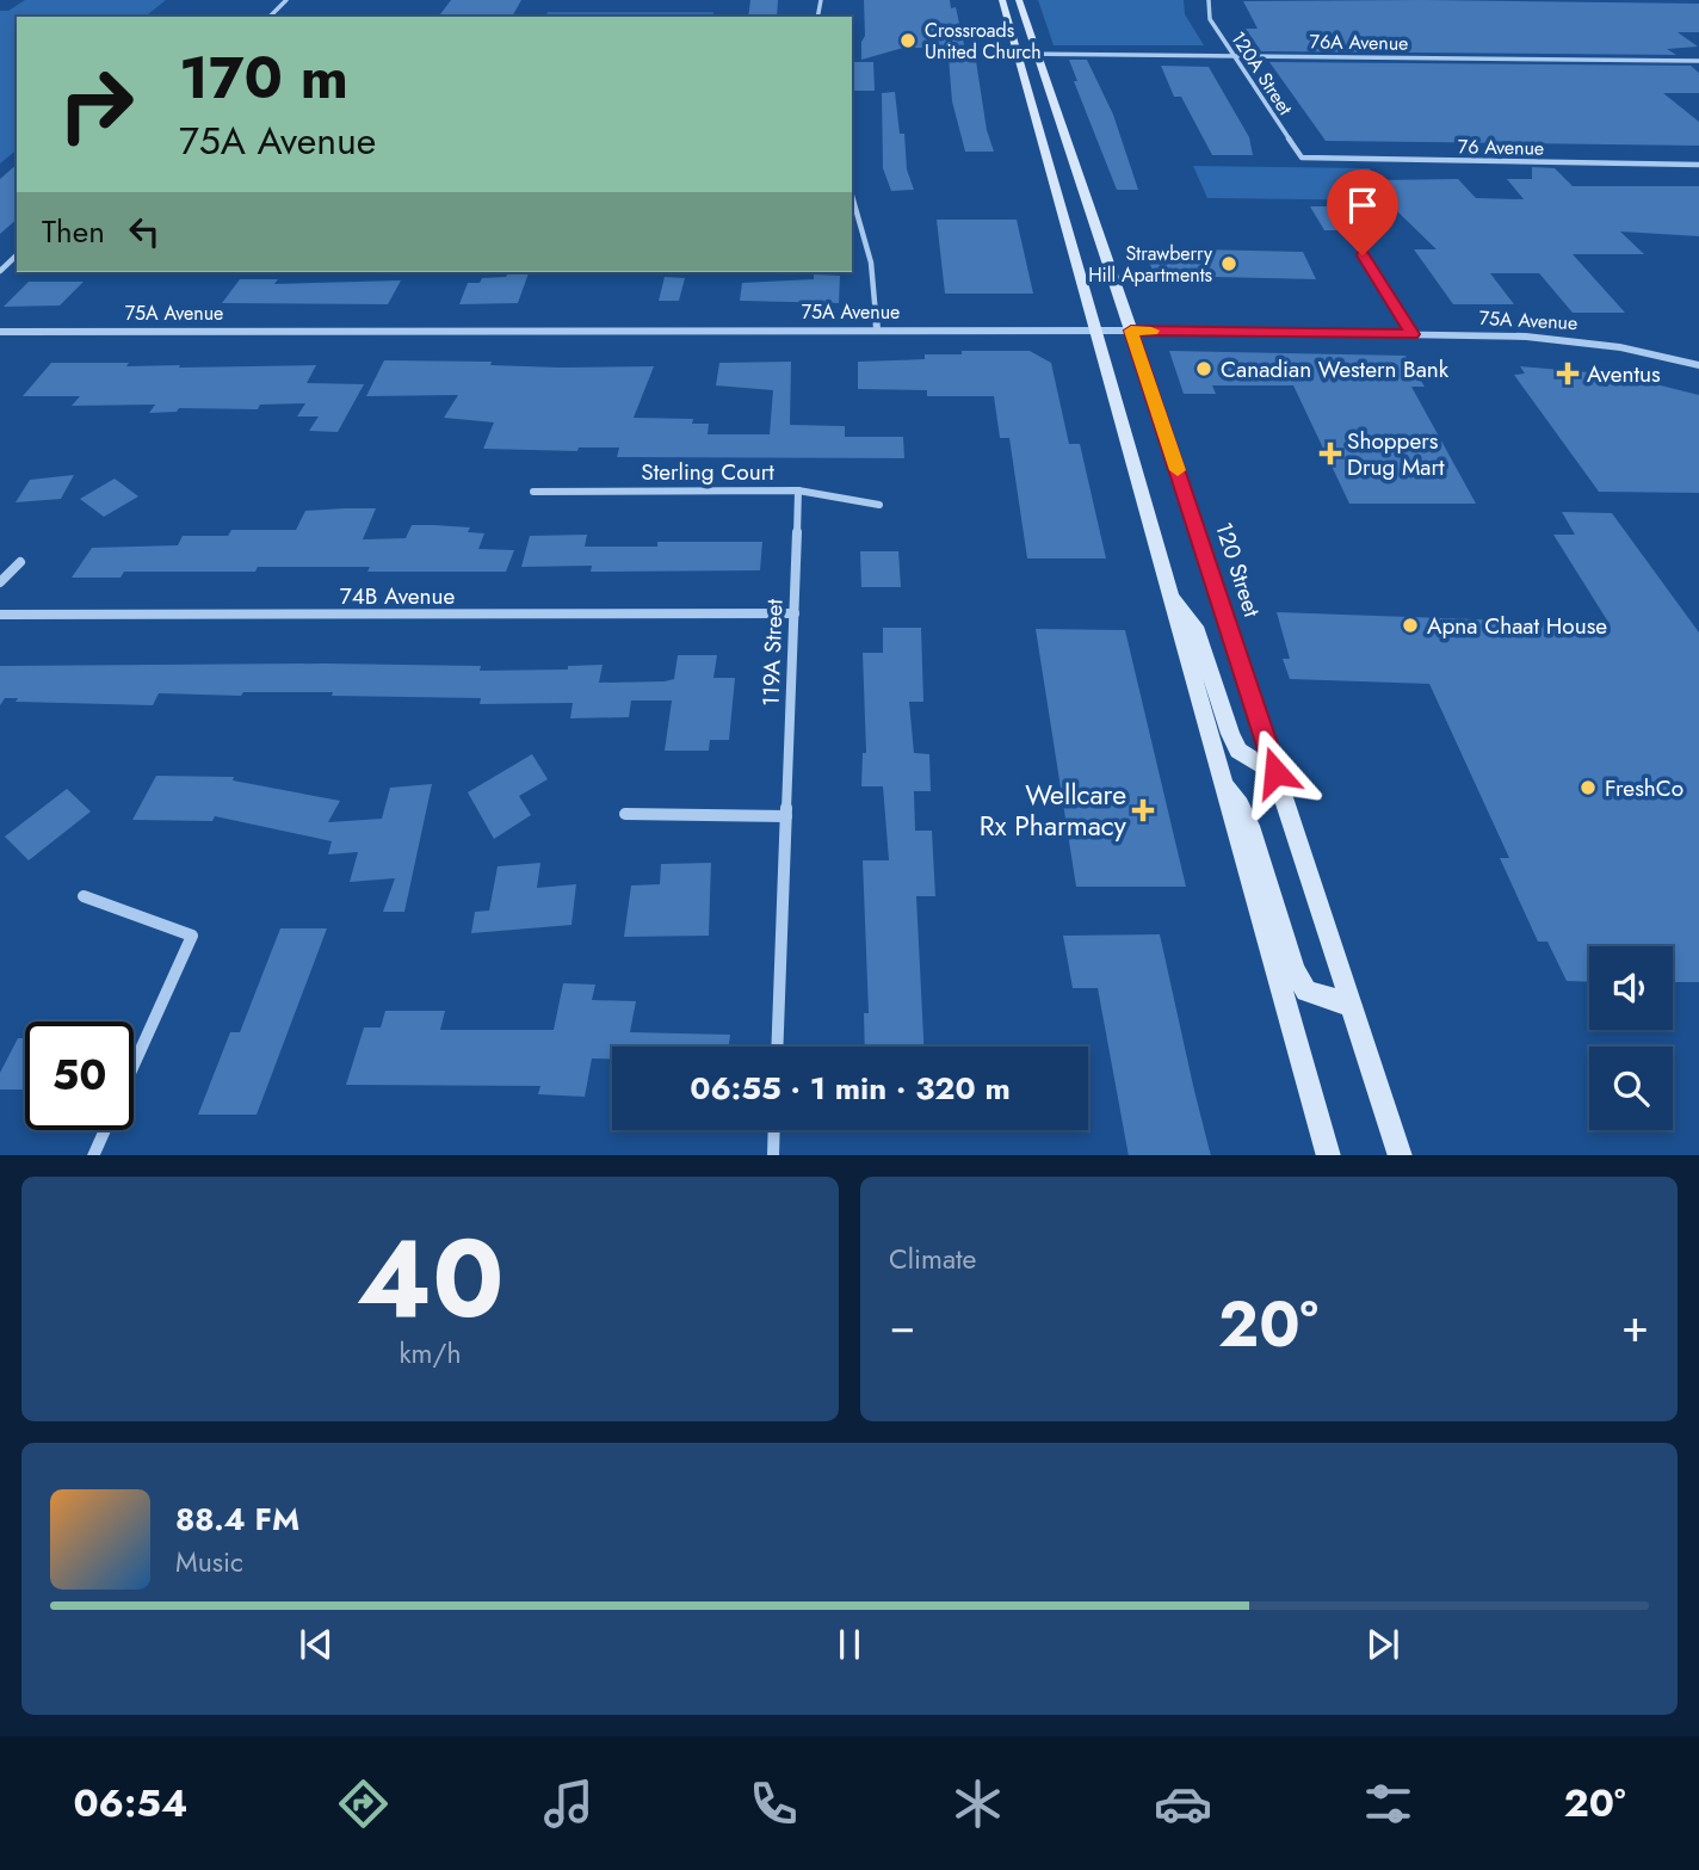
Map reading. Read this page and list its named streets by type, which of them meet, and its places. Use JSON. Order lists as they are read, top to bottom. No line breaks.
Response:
{"streets":{"main road":["120 Street"],"street":["76A Avenue","120A Street","76 Avenue","75A Avenue","Sterling Court","74B Avenue","119A Street"]},"crossings":[["76A Avenue","120A Street"],["76A Avenue","120 Street"],["120A Street","76 Avenue"],["75A Avenue","120 Street"],["Sterling Court","119A Street"],["74B Avenue","119A Street"]],"places":{"other":["Crossroads United Church","Strawberry Hill Apartments","Canadian Western Bank","Apna Chaat House","FreshCo"],"health":["Aventus","Shoppers Drug Mart","Wellcare Rx Pharmacy"]},"page":{"turn":["170 m","75A Avenue"],"then":"Then","limit":"50","trip":"06:55 · 1 min · 320 m","tile":[["40","km/h"],"Climate"],"heat":["−","20°","+"],"song":["88.4 FM","Music"],"tabs":["06:54","20°"]}}
